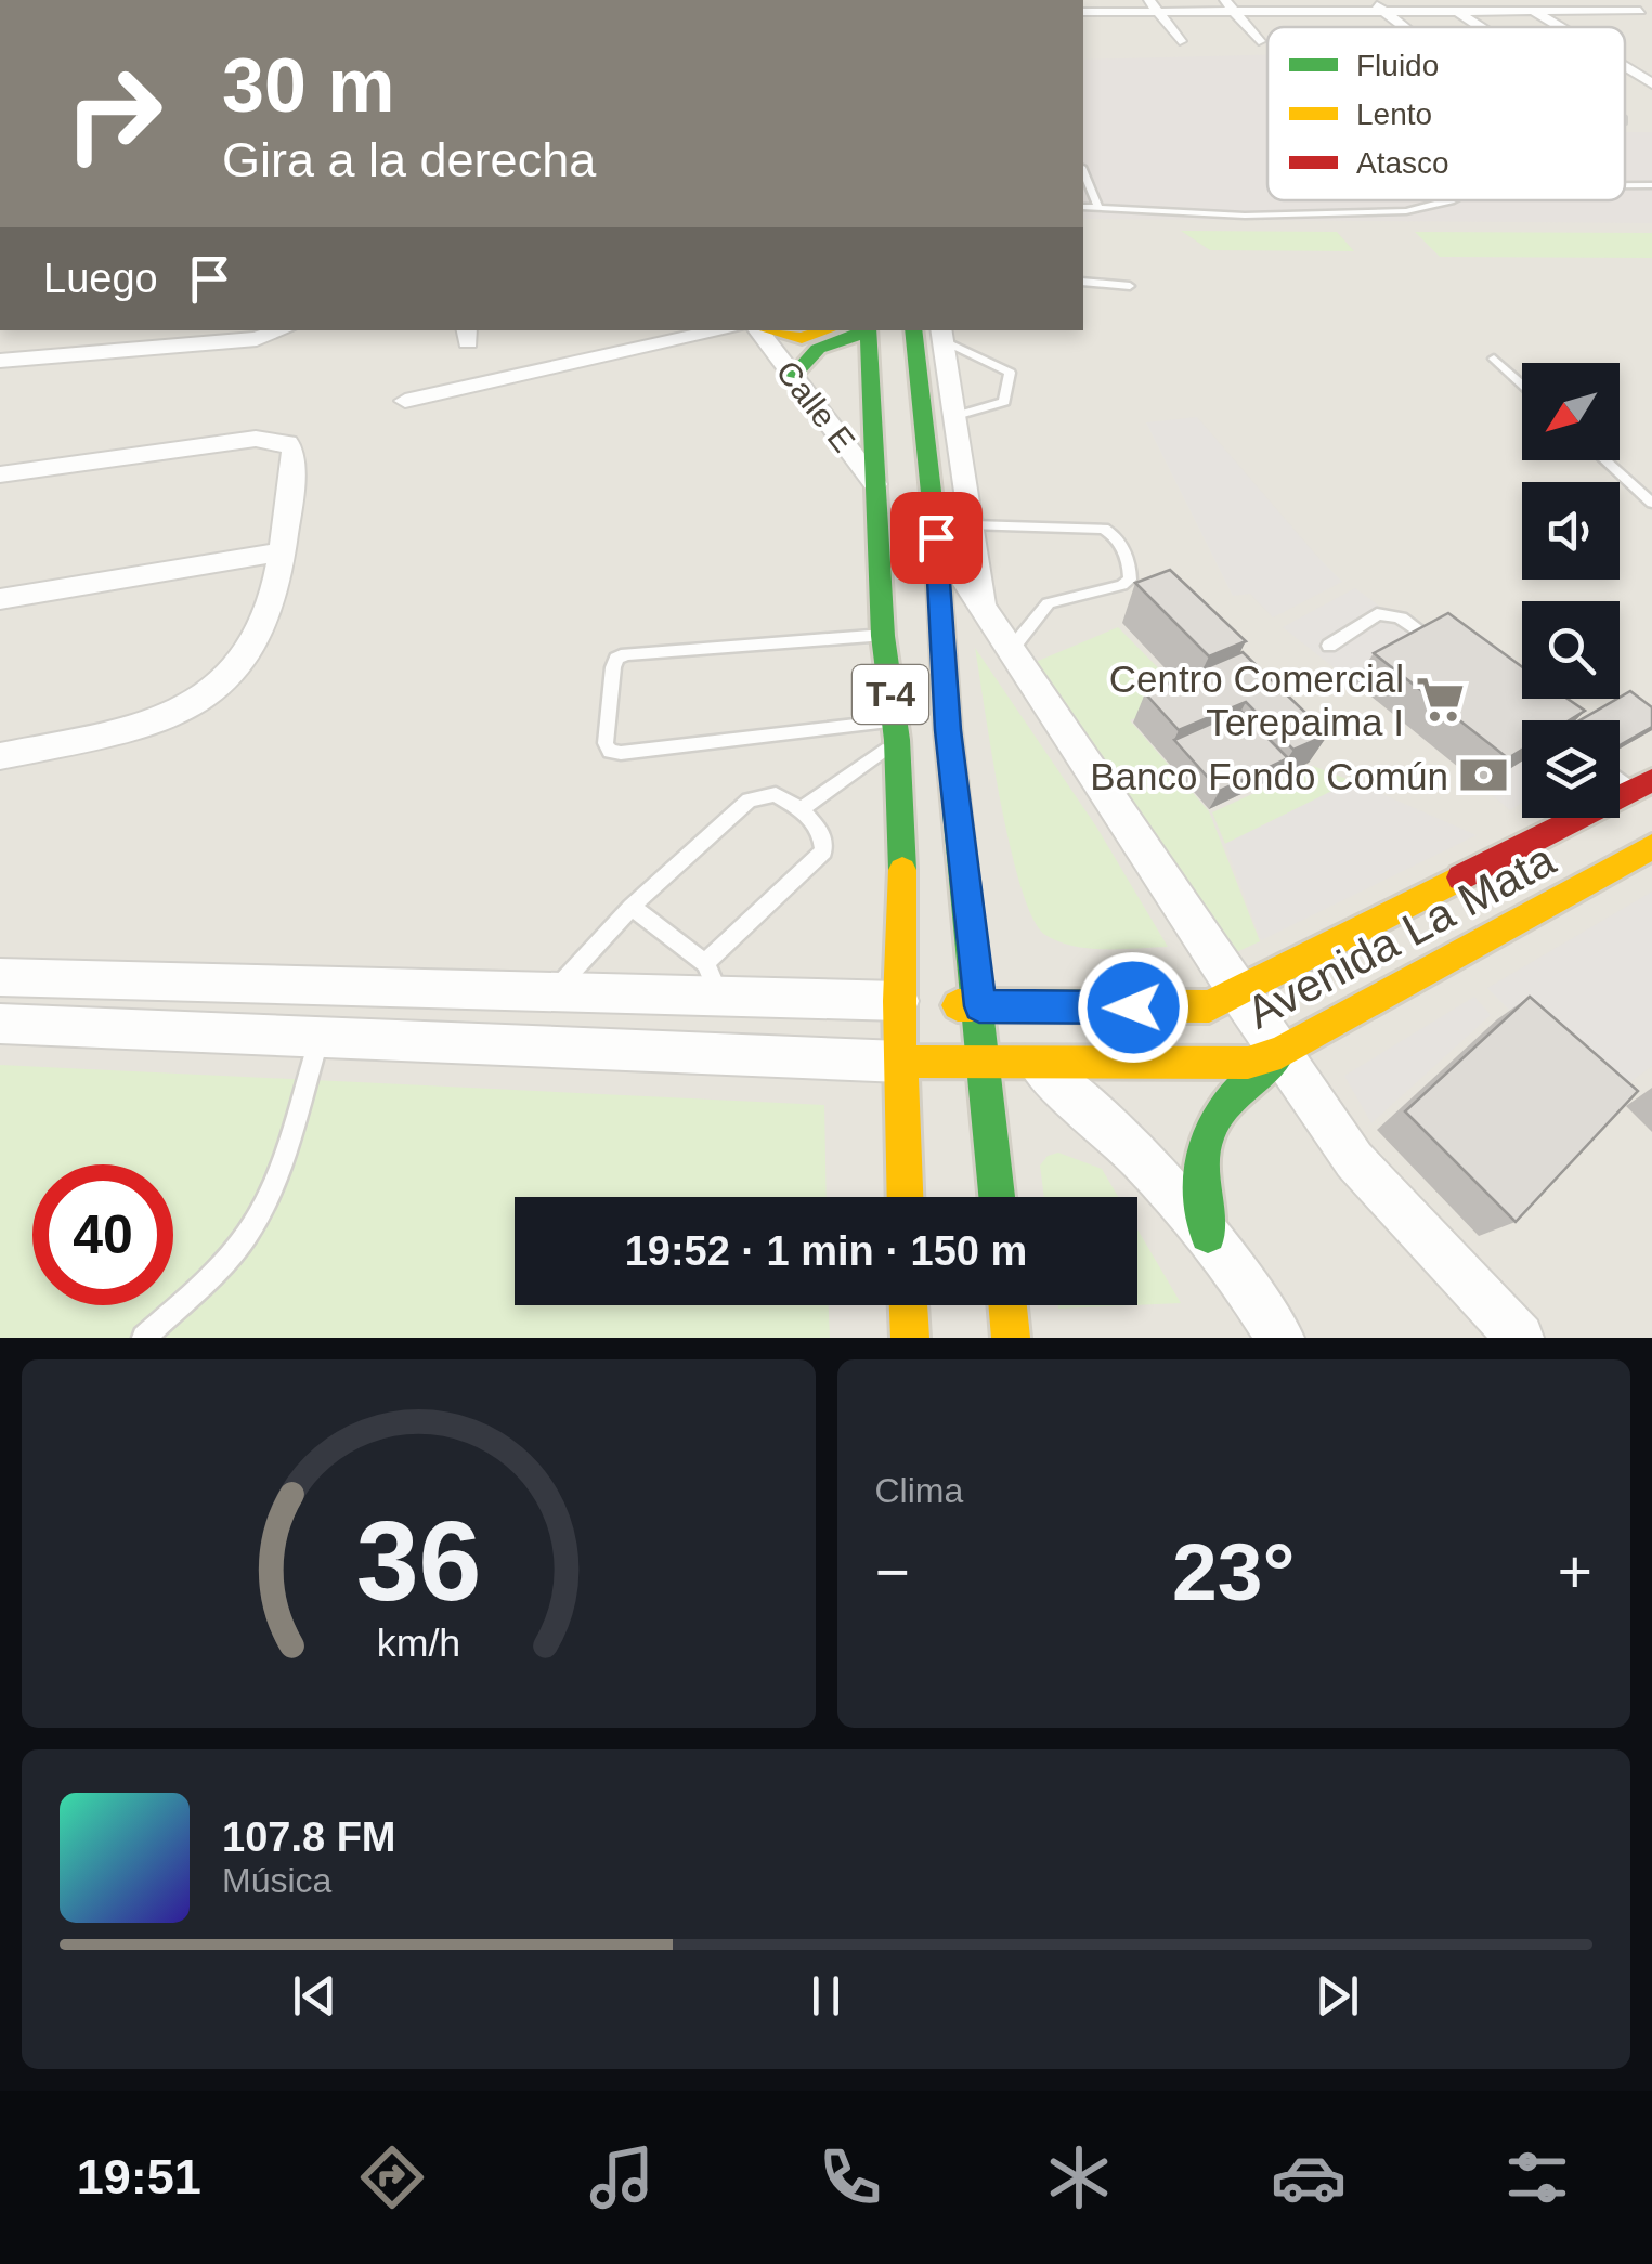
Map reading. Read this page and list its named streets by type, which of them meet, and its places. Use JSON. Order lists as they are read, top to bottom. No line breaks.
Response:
{"streets":{"main road":["T-4","Avenida La Mata"],"street":["Calle E"]},"crossings":[["Calle E","T-4"],["T-4","Avenida La Mata"]],"places":{"supermarket":["Centro Comercial Terepaima I"],"bank":["Banco Fondo Común"]},"legend":["Fluido","Lento","Atasco"],"north":"bottom left","page":{"turn":["30 m","Gira a la derecha"],"then":"Luego","limit":"40","trip":"19:52 · 1 min · 150 m","tile":"Clima","heat":["−","23°","+"],"song":["107.8 FM","Música"],"tabs":"19:51","gauge":["36","km/h"]}}
